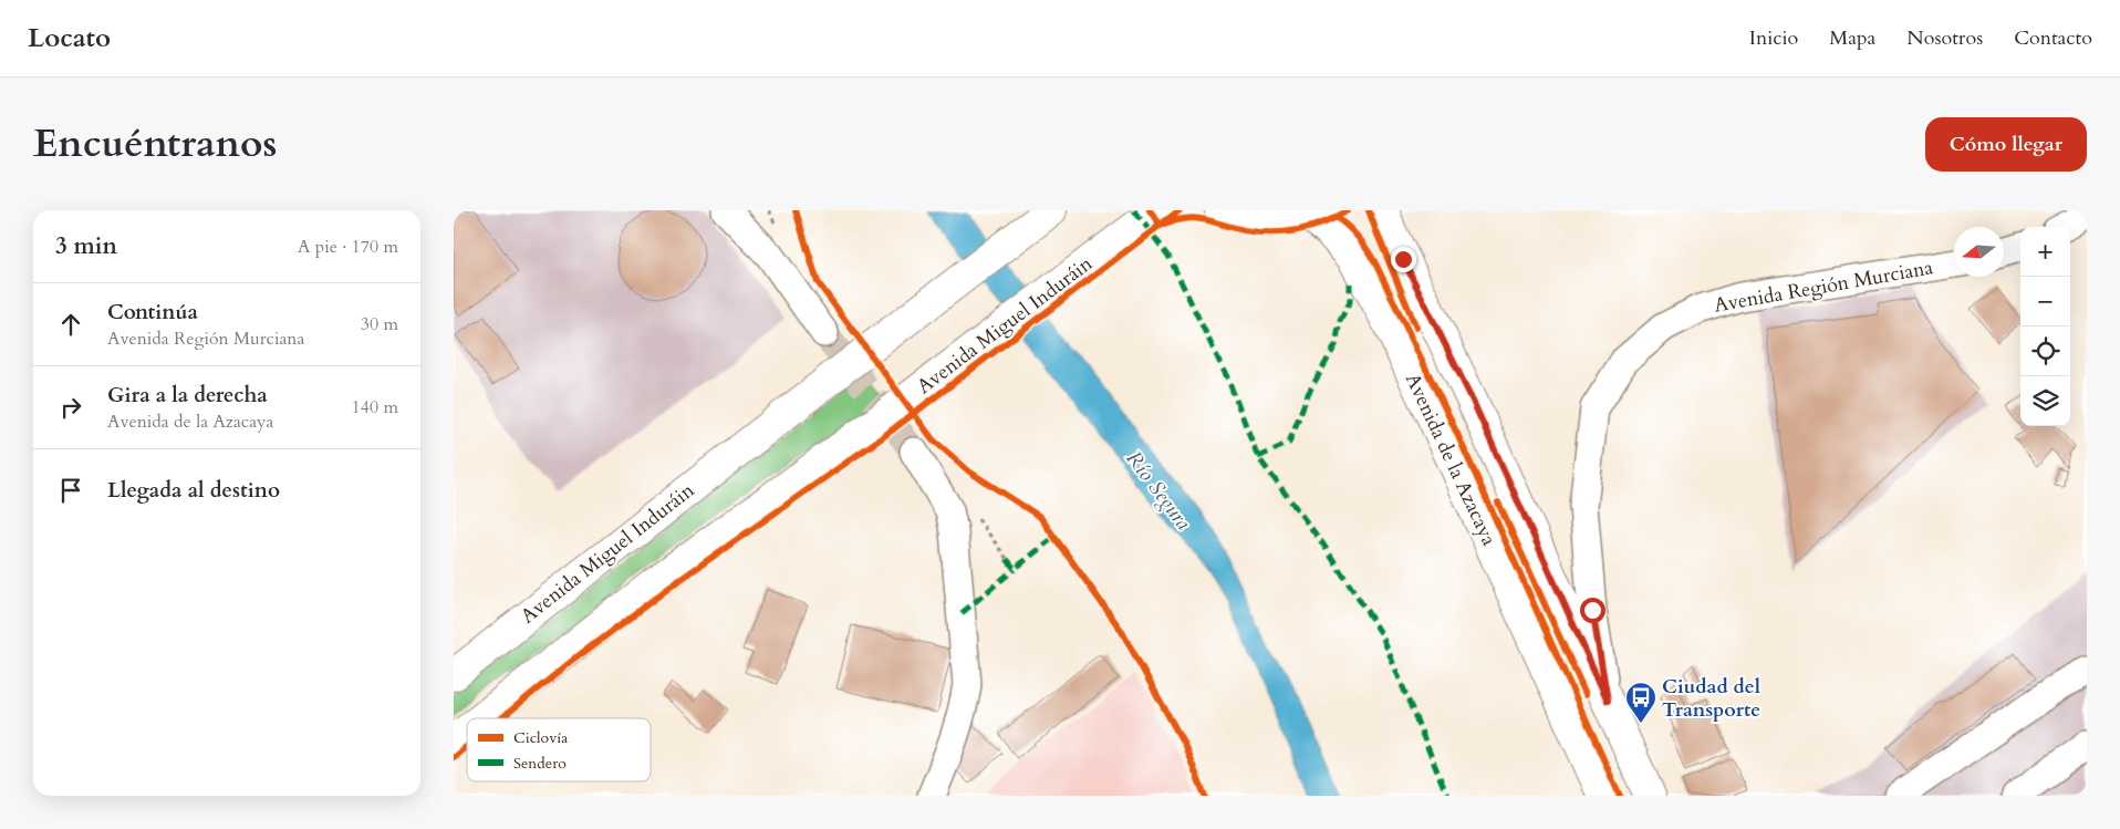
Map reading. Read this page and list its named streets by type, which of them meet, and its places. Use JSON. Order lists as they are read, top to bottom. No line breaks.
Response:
{"streets":{"main road":["Avenida Región Murciana","Avenida Miguel Induráin","Avenida de la Azacaya"]},"water":["Río Segura"],"places":{"bus stop":["Ciudad del Transporte"]},"legend":["Ciclovía","Sendero"],"north":"left","page":{"header":"Locato","nav":["Inicio","Mapa","Nosotros","Contacto"],"title":"Encuéntranos","buttons":"Cómo llegar","heading":["3 min","A pie · 170 m"],"map_buttons":["+","−"],"list":[["Continúa","Avenida Región Murciana","30 m"],["Gira a la derecha","Avenida de la Azacaya","140 m"],"Llegada al destino"]}}
